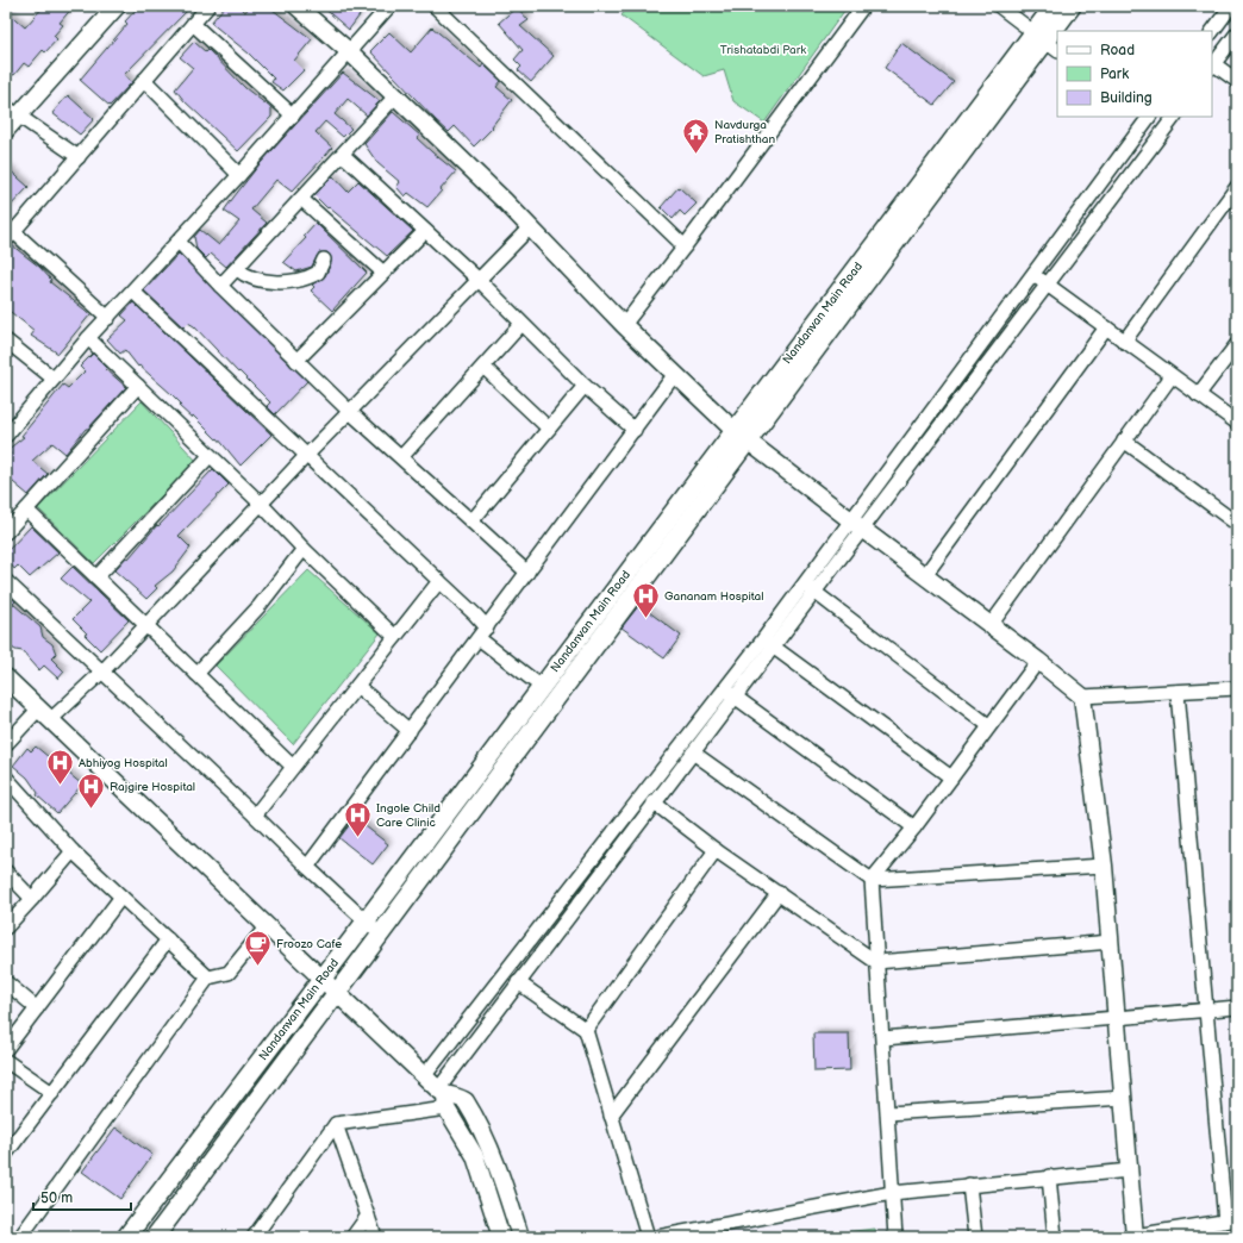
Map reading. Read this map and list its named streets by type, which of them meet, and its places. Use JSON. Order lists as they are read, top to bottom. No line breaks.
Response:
{"streets":{"main road":["Nandanvan Main Road"]},"parks":["Trishatabdi Park"],"places":{"temple":["Navdurga Pratishthan"],"hospital":["Gananam Hospital","Abhiyog Hospital","Rajgire Hospital","Ingole Child Care Clinic"],"cafe":["Froozo Cafe"]},"legend":["Road","Park","Building"],"scale_bar":"50 m"}
